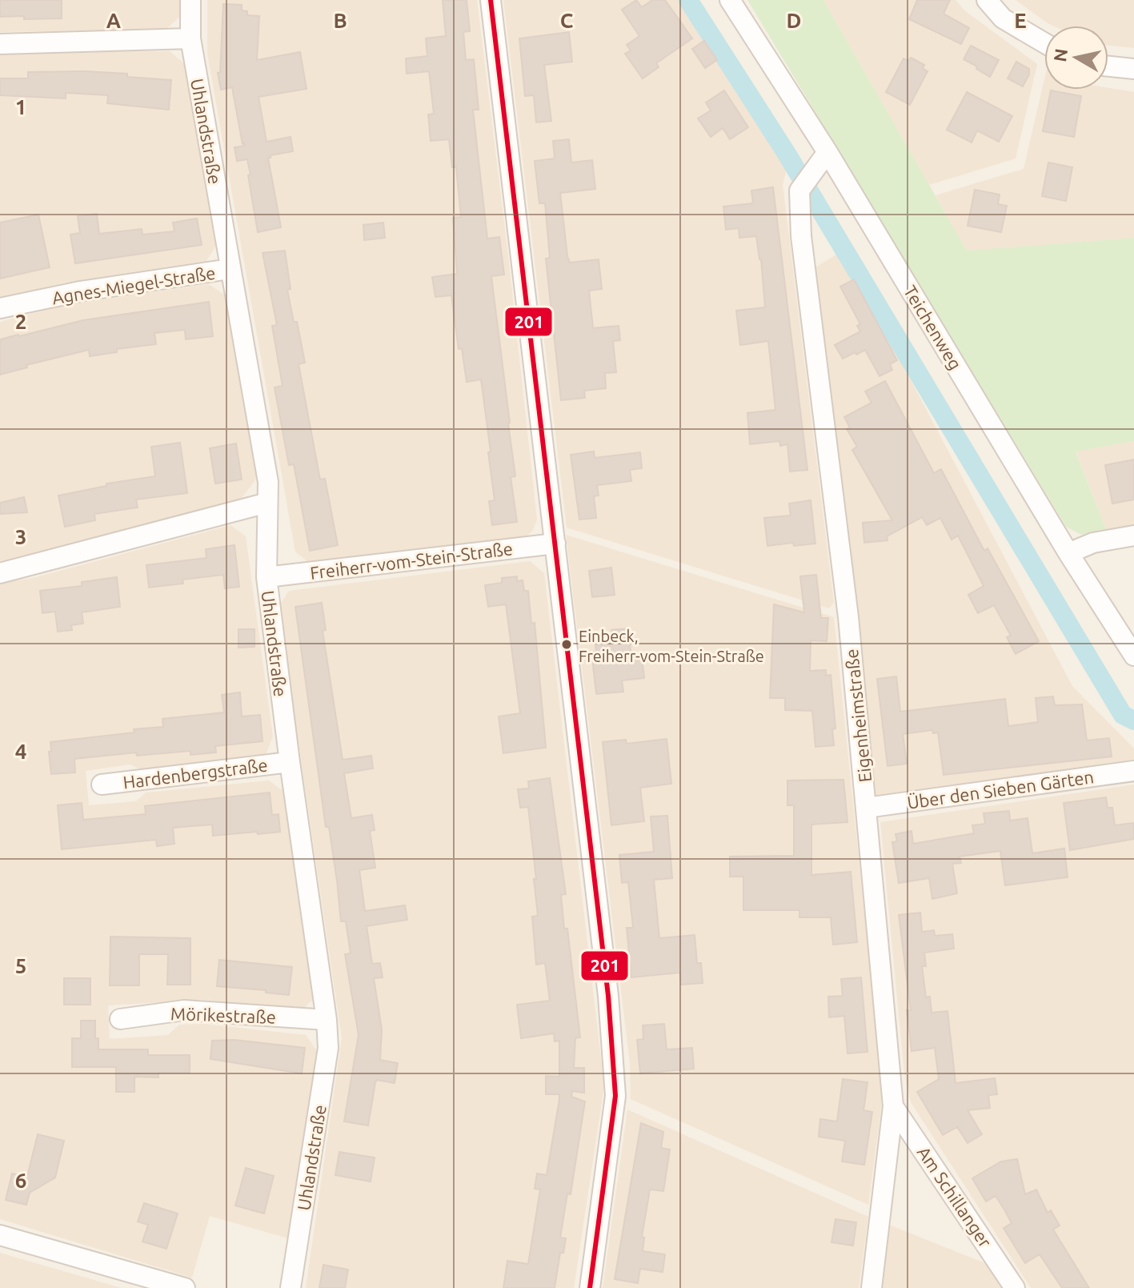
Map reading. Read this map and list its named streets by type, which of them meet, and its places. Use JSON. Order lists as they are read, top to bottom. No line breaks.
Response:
{"streets":{"street":["Uhlandstraße","Agnes-Miegel-Straße","Teichenweg","Freiherr-vom-Stein-Straße","Eigenheimstraße","Hardenbergstraße","Über den Sieben Gärten","Mörikestraße","Am Schillanger"]},"crossings":[["Uhlandstraße","Agnes-Miegel-Straße"],["Uhlandstraße","Freiherr-vom-Stein-Straße"],["Uhlandstraße","Hardenbergstraße"],["Uhlandstraße","Mörikestraße"],["Teichenweg","Eigenheimstraße"],["Eigenheimstraße","Über den Sieben Gärten"],["Eigenheimstraße","Am Schillanger"]],"places":["Einbeck, Freiherr-vom-Stein-Straße"],"lines":["transit line 201"],"north":"left","grid":{"columns":["A","B","C","D","E"],"rows":["1","2","3","4","5","6"]}}
